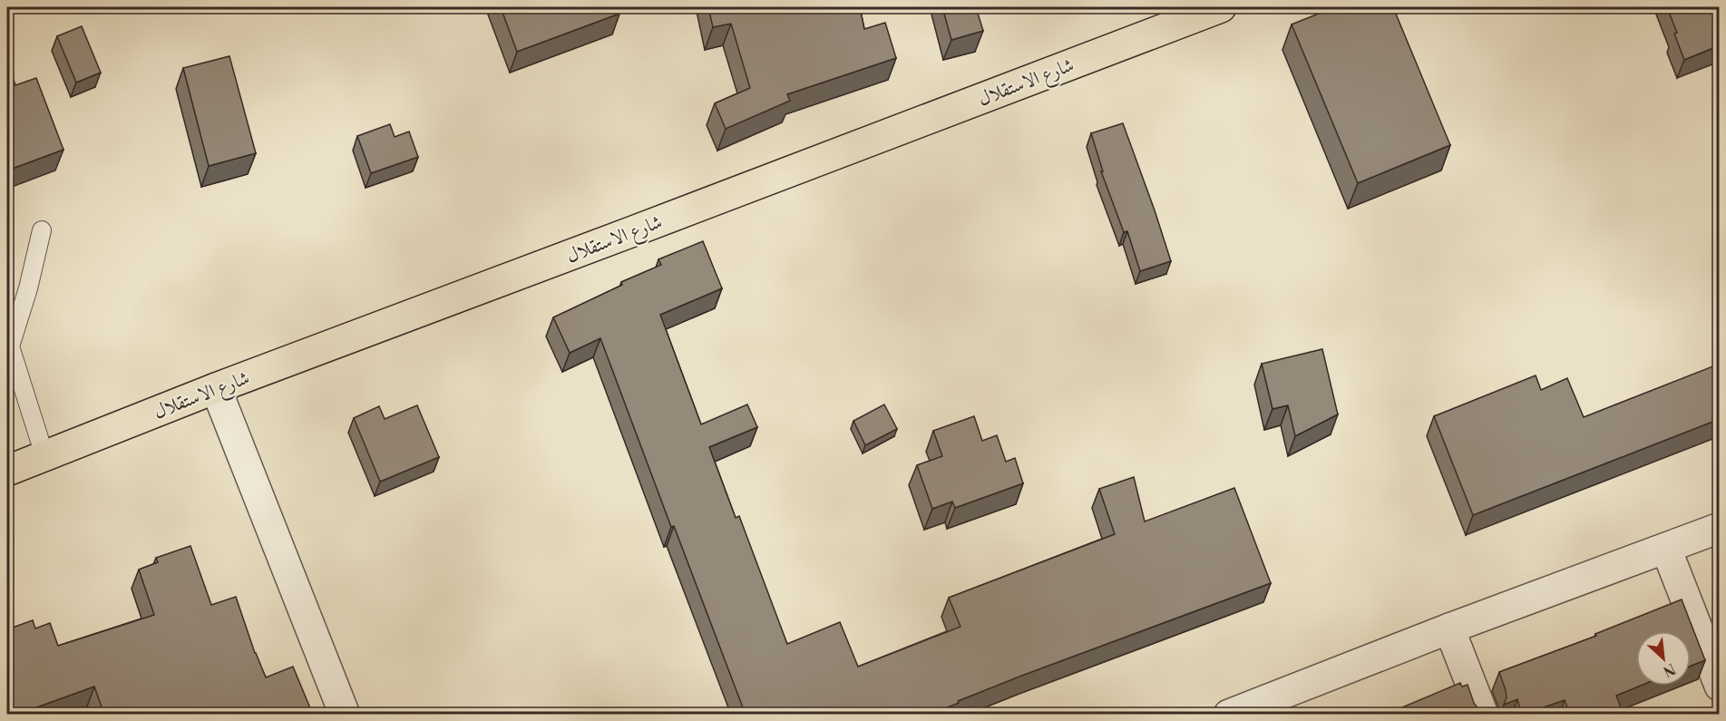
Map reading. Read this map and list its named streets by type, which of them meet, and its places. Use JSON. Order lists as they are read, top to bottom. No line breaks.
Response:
{"streets":{"highway":["شارع الاستقلال"]},"north":"bottom right"}
